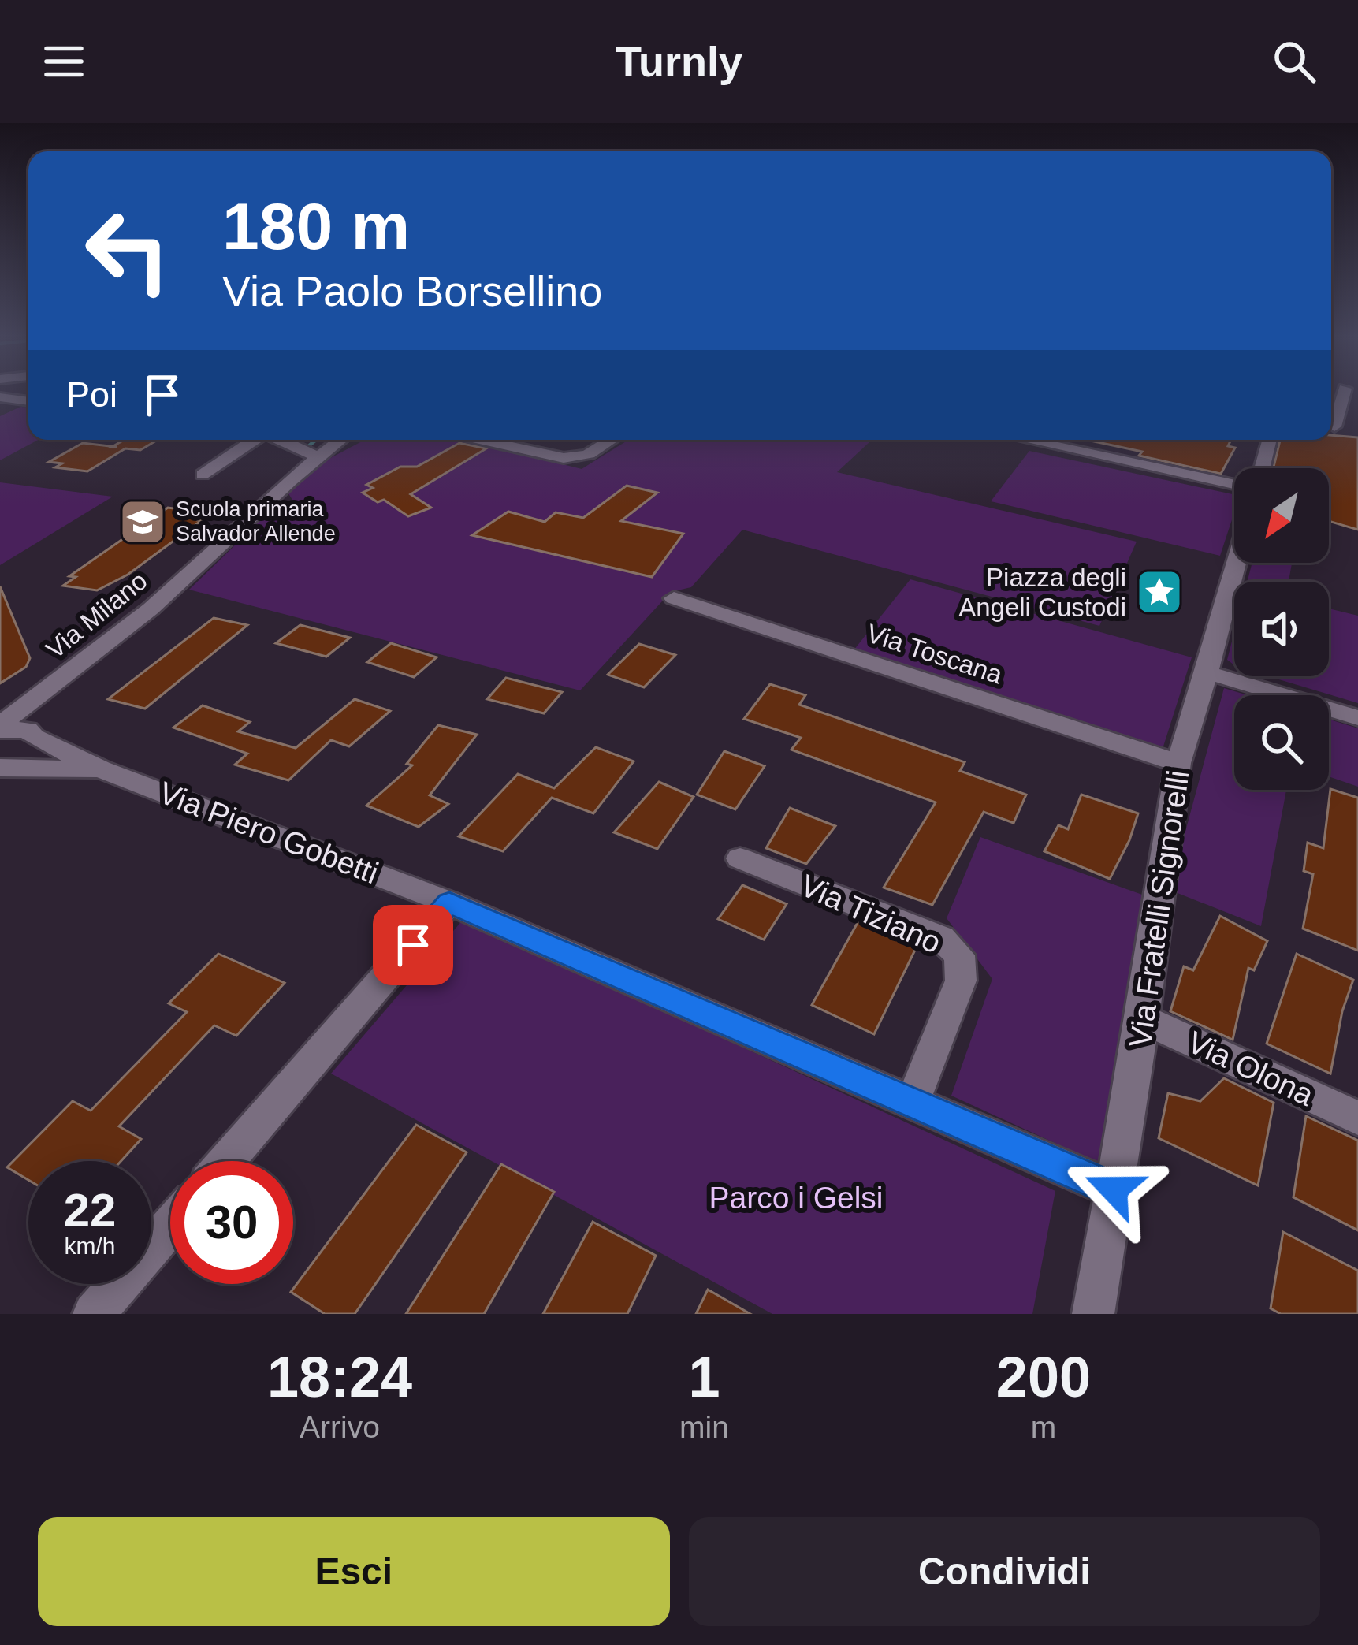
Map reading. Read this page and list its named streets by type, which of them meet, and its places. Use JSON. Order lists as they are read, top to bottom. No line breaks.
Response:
{"streets":{"street":["Via Milano","Via Toscana","Via Piero Gobetti","Via Fratelli Signorelli","Via Tiziano","Via Olona"]},"crossings":[["Via Milano","Via Piero Gobetti"],["Via Toscana","Via Fratelli Signorelli"],["Via Piero Gobetti","Via Fratelli Signorelli"],["Via Piero Gobetti","Via Tiziano"],["Via Fratelli Signorelli","Via Olona"]],"parks":["Parco i Gelsi"],"places":{"school or university":["Scuola primaria Salvador Allende"],"place":["Piazza degli Angeli Custodi"]},"north":"bottom left","page":{"header":"Turnly","turn":["180 m","Via Paolo Borsellino"],"then":"Poi","speed":"22 km/h","limit":"30","eta":["18:24","Arrivo","1","min","200","m"],"buttons":["Esci","Condividi"]}}
